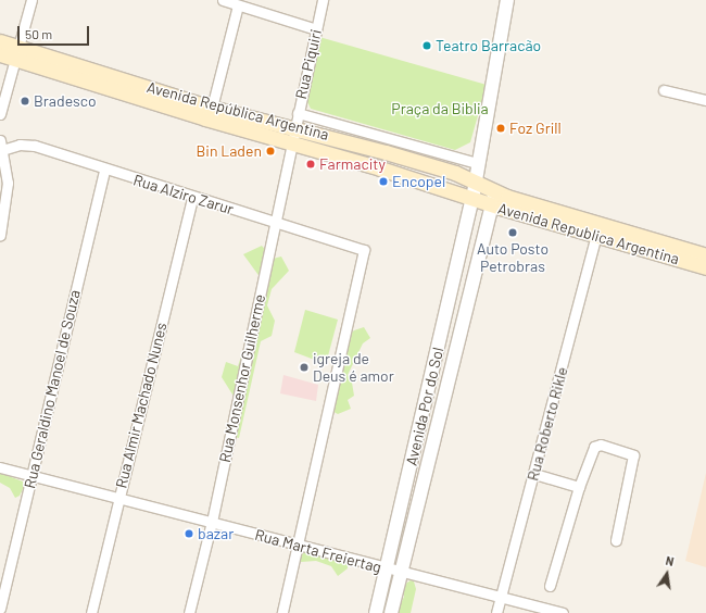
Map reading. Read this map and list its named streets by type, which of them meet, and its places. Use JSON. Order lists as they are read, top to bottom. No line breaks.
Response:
{"streets":{"main road":["Avenida República Argentina","Avenida Republica Argentina"],"street":["Rua Piquiri","Rua Alziro Zarur","Rua Monsenhor Guilherme","Rua Geraldino Manoel de Souza","Rua Almir Machado Nunes","Avenida Por do Sol","Rua Roberto Rikle","Rua Marta Freiertag"]},"crossings":[["Rua Piquiri","Avenida República Argentina"],["Rua Piquiri","Rua Monsenhor Guilherme"],["Avenida República Argentina","Avenida Republica Argentina"],["Avenida República Argentina","Rua Monsenhor Guilherme"],["Avenida República Argentina","Avenida Por do Sol"],["Rua Alziro Zarur","Rua Monsenhor Guilherme"],["Rua Alziro Zarur","Rua Geraldino Manoel de Souza"],["Rua Alziro Zarur","Rua Almir Machado Nunes"],["Rua Alziro Zarur","Rua Marta Freiertag"],["Avenida Republica Argentina","Avenida Por do Sol"],["Avenida Republica Argentina","Rua Roberto Rikle"],["Rua Monsenhor Guilherme","Rua Marta Freiertag"],["Rua Geraldino Manoel de Souza","Rua Marta Freiertag"],["Rua Almir Machado Nunes","Rua Marta Freiertag"],["Avenida Por do Sol","Rua Marta Freiertag"],["Rua Roberto Rikle","Rua Marta Freiertag"]],"parks":["Praça da Biblia"],"places":["Teatro Barracão","Bradesco","Foz Grill","Bin Laden","Farmacity","Encopel","Auto Posto Petrobras","igreja de Deus é amor","bazar"],"scale_bar":"50 m","north":"top"}
